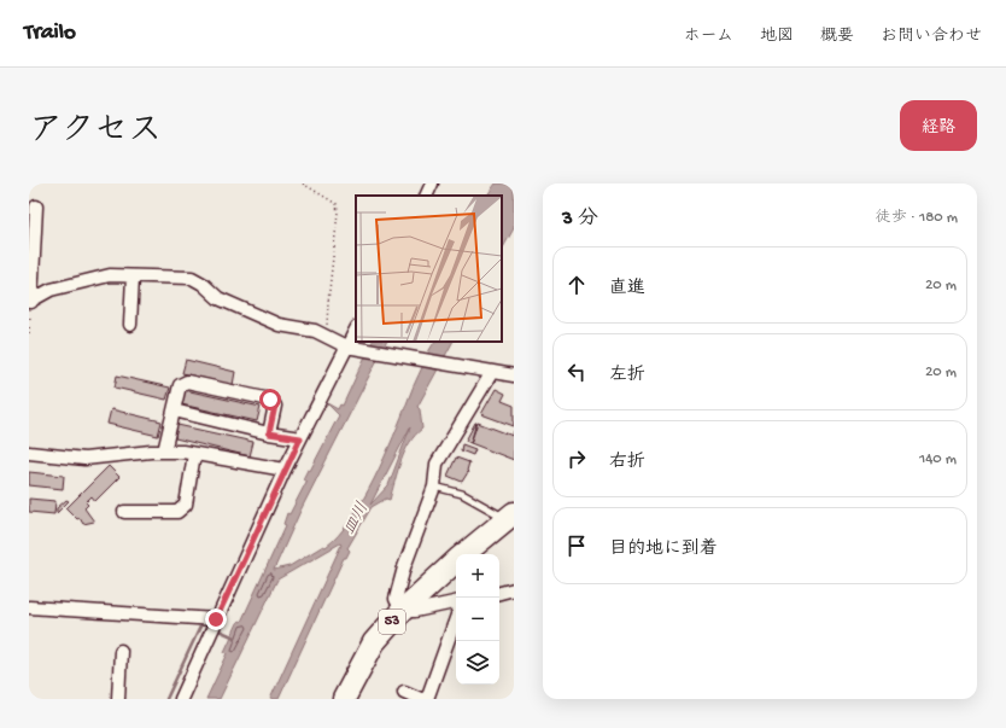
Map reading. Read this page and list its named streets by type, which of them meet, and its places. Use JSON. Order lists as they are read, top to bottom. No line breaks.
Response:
{"streets":{"highway":["53"]},"water":["皿川"],"page":{"header":"Trailo","nav":["ホーム","地図","概要","お問い合わせ"],"title":"アクセス","buttons":"経路","heading":["3 分","徒歩 · 180 m"],"list":[["直進","20 m"],["左折","20 m"],["右折","140 m"],"目的地に到着"],"map_buttons":["+","−"]}}
